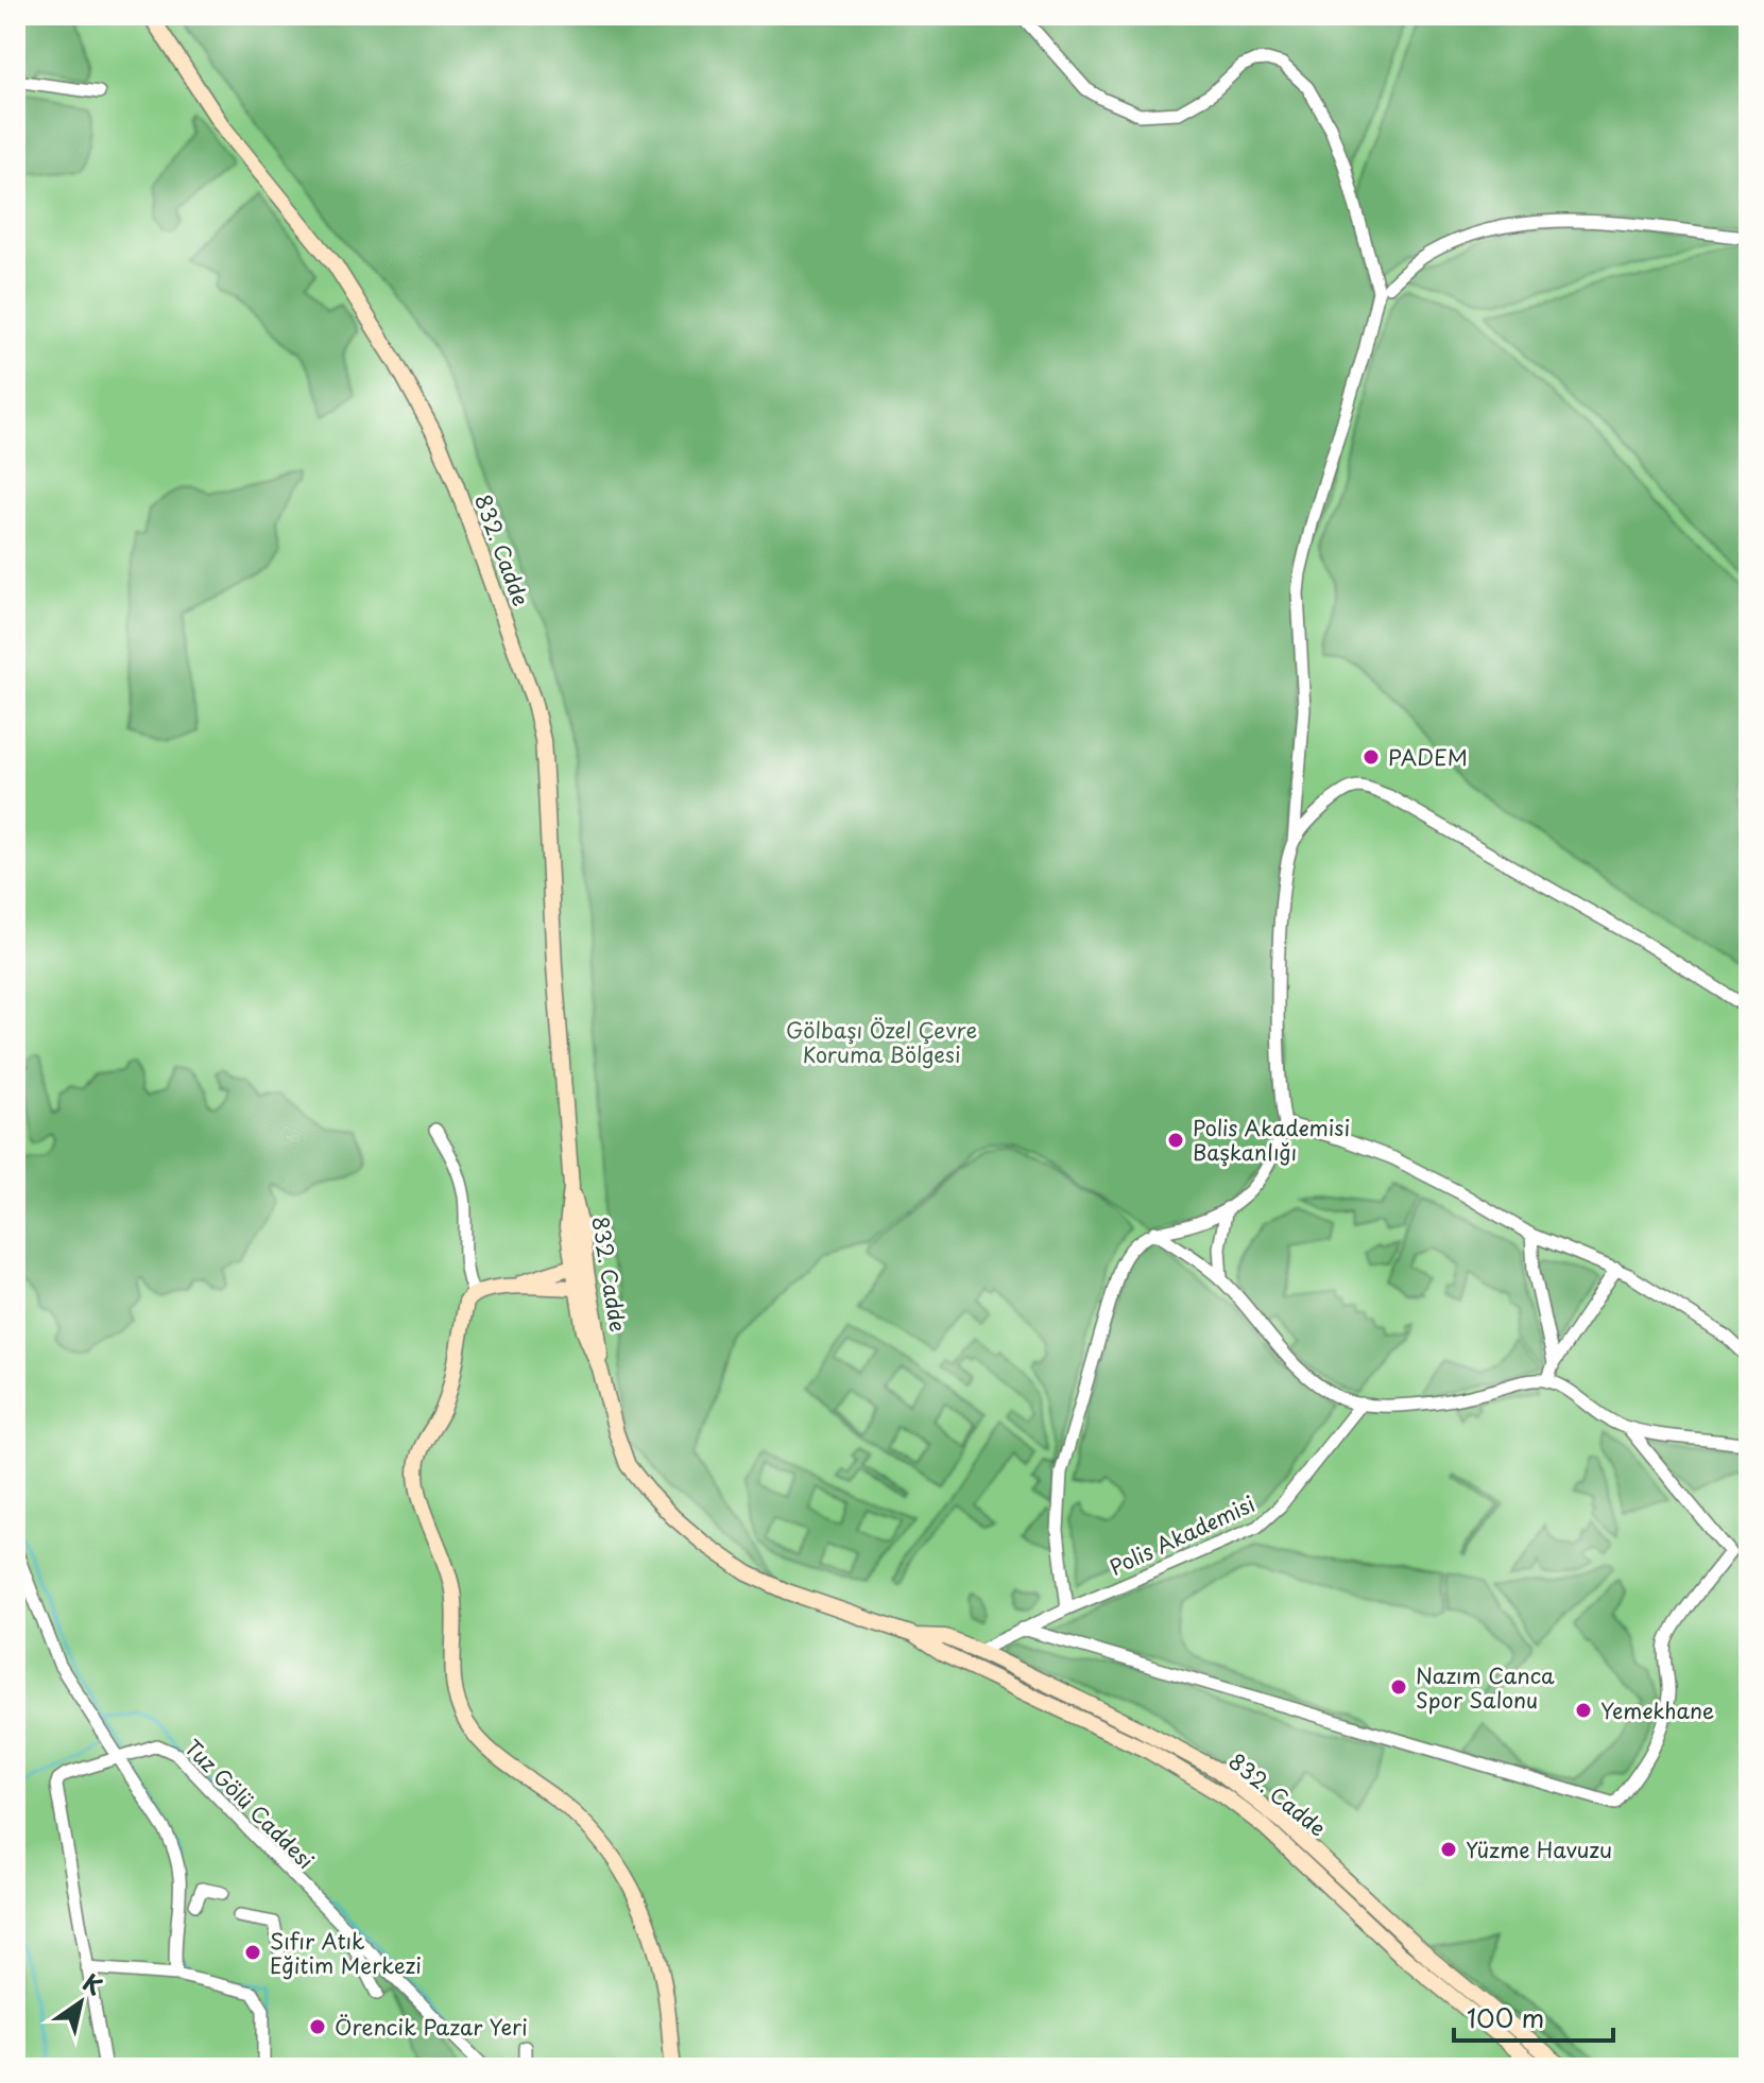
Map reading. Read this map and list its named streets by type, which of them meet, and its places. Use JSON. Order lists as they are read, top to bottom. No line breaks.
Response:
{"streets":{"street":["832. Cadde","Polis Akademisi","Tuz Gölü Caddesi"]},"crossings":[["832. Cadde","Polis Akademisi"]],"parks":["Gölbaşı Özel Çevre Koruma Bölgesi"],"places":["PADEM","Polis Akademisi Başkanlığı","Nazım Canca Spor Salonu","Yemekhane","Yüzme Havuzu","Sıfır Atık Eğitim Merkezi","Örencik Pazar Yeri"],"scale_bar":"100 m","north":"top right"}
